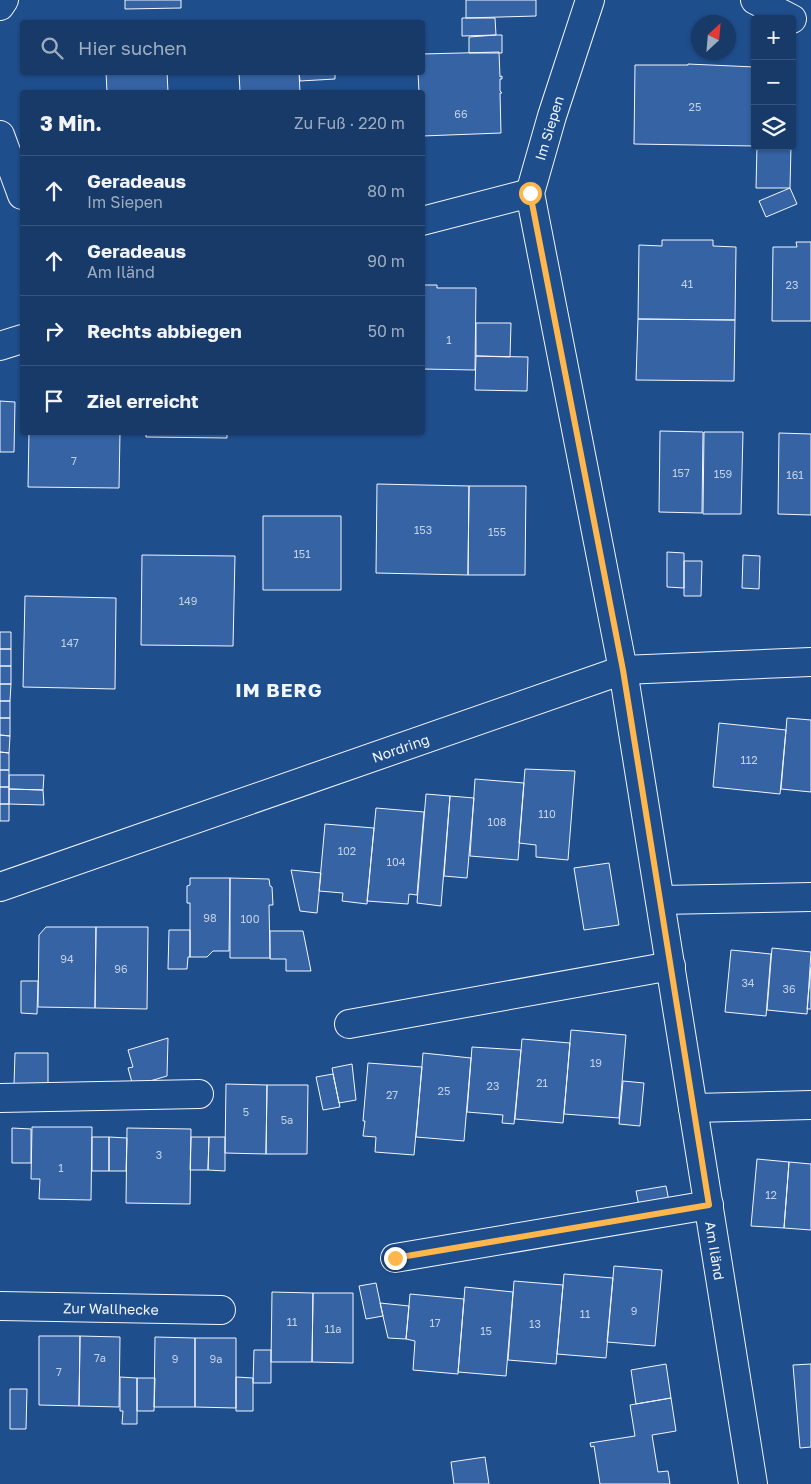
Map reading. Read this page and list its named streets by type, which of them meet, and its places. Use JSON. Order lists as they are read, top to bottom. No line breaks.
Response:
{"streets":{"street":["Im Siepen","Nordring","Am Iländ","Zur Wallhecke"]},"crossings":[["Im Siepen","Nordring"],["Im Siepen","Am Iländ"],["Nordring","Am Iländ"]],"districts":["IM BERG"],"house_numbers":["25","66","41","23","1","7","157","159","161","153","155","151","149","147","112","110","108","102","104","98","100","94","96","34","36","19","21","23","25","27","5","5a","3","1","12","9","11","11","17","13","11a","15","7a","9","9a","7"],"north":"top right","page":{"map_buttons":["+","−"],"search":"Hier suchen","heading":["3 Min.","Zu Fuß · 220 m"],"list":[["Geradeaus","Im Siepen","80 m"],["Geradeaus","Am Iländ","90 m"],["Rechts abbiegen","50 m"],"Ziel erreicht"]}}
